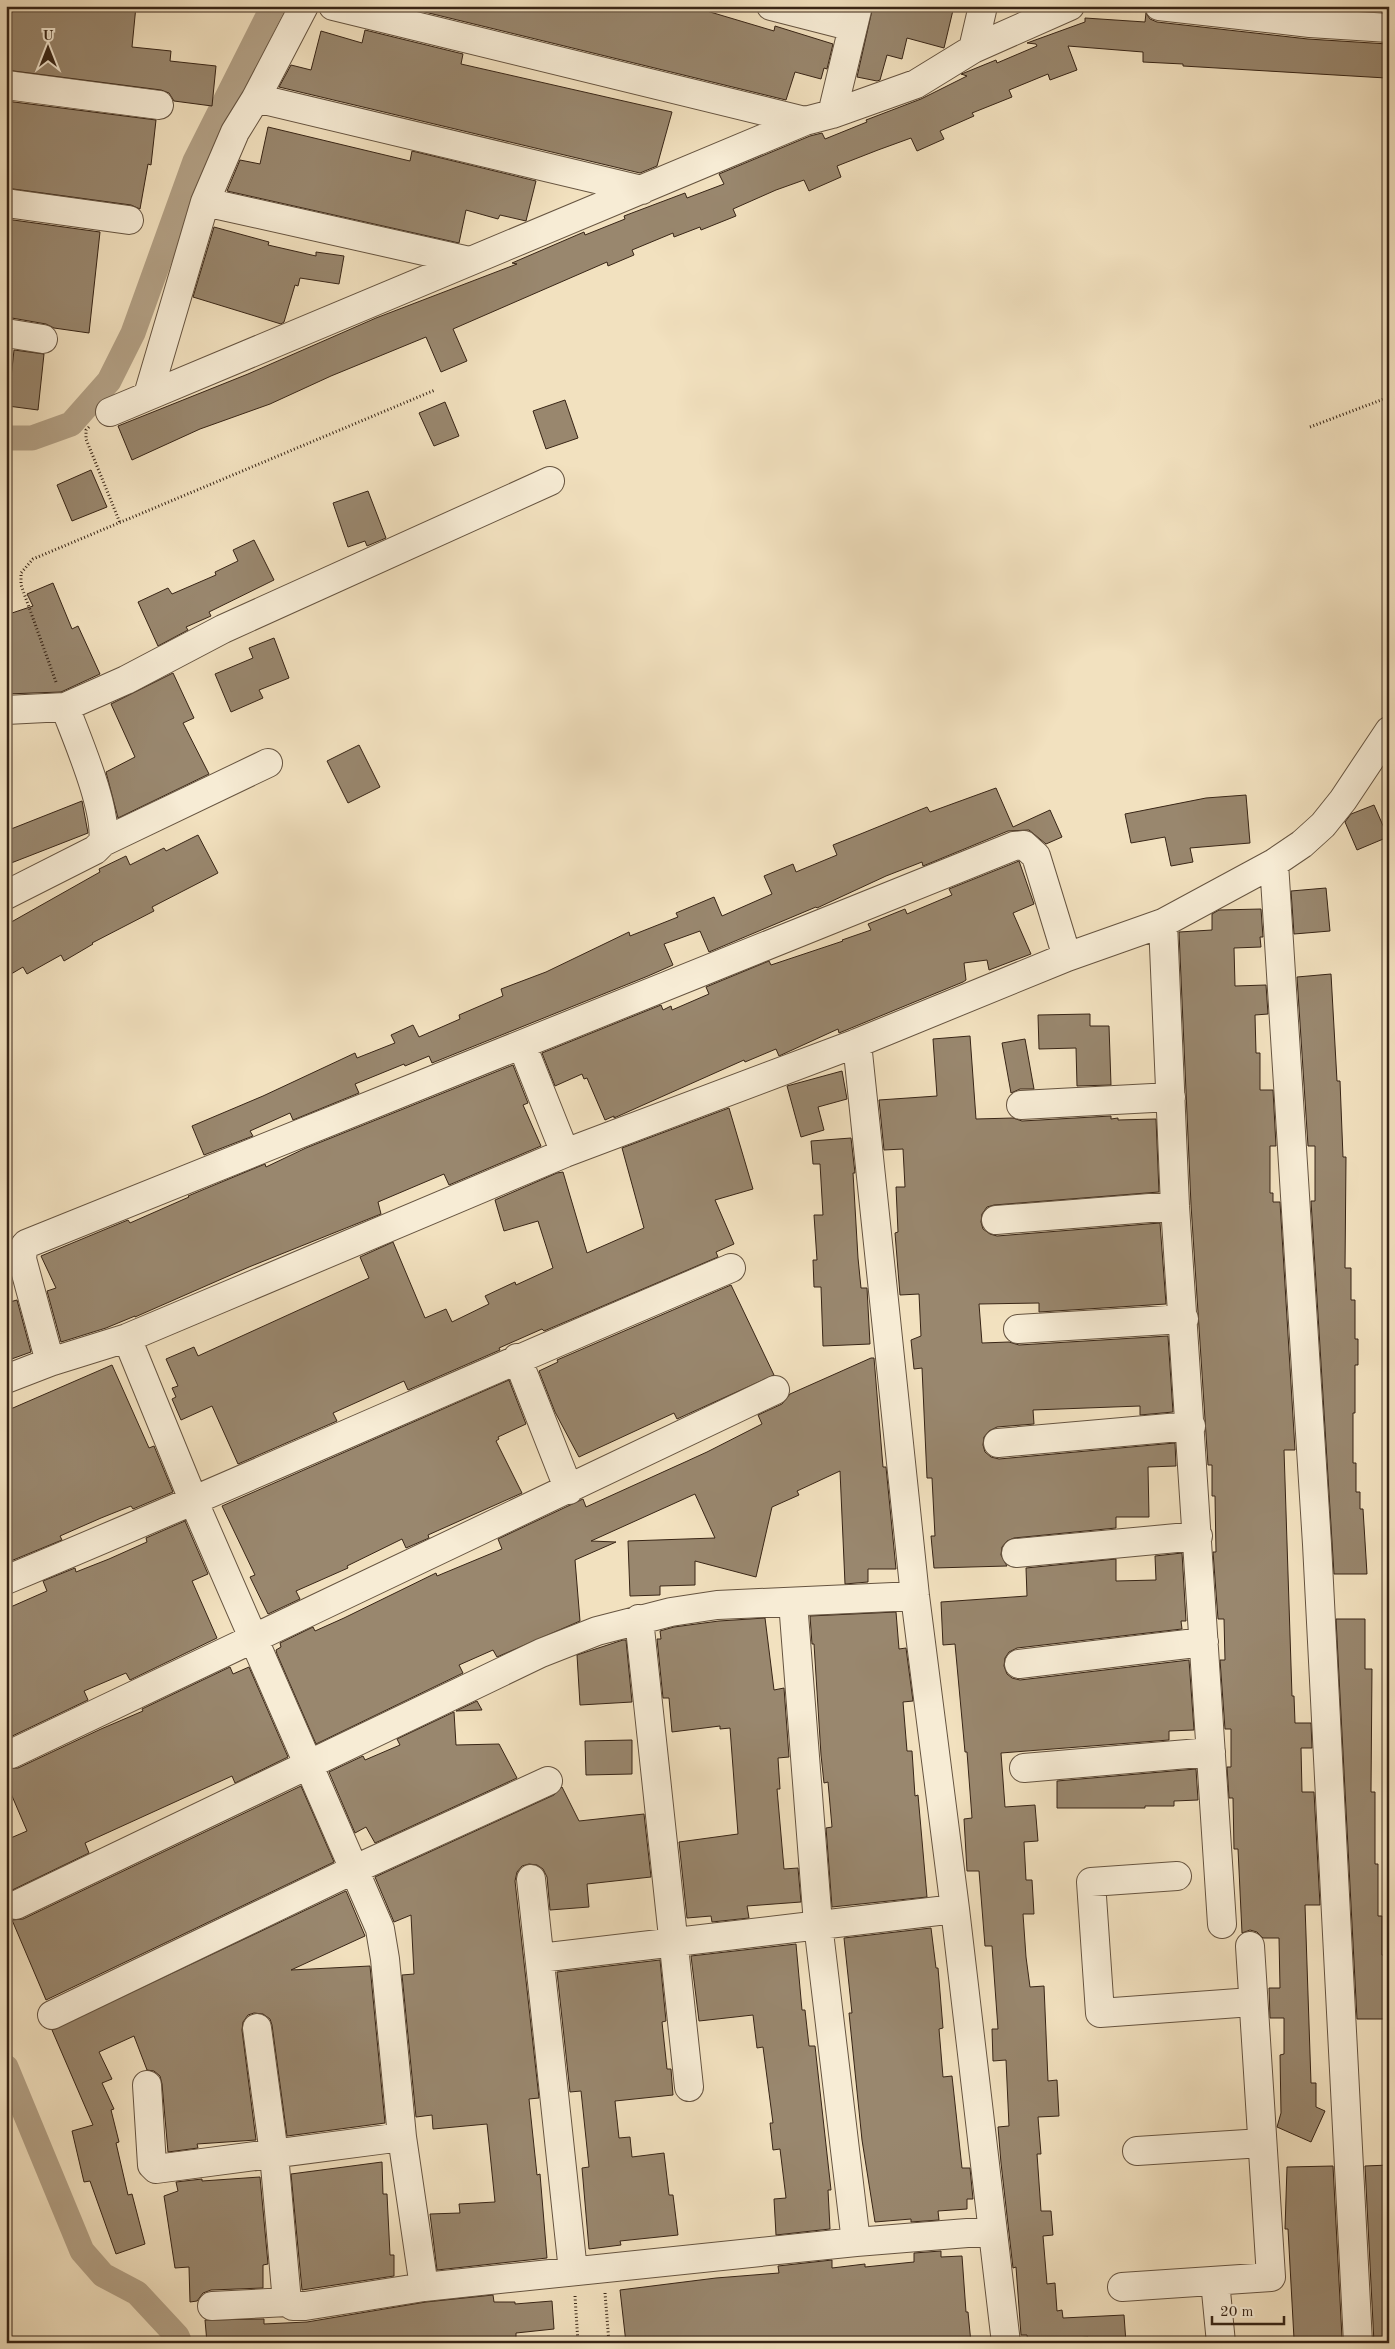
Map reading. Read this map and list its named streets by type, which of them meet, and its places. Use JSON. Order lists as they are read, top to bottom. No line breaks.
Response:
{"scale_bar":"20 m","north":"top"}
